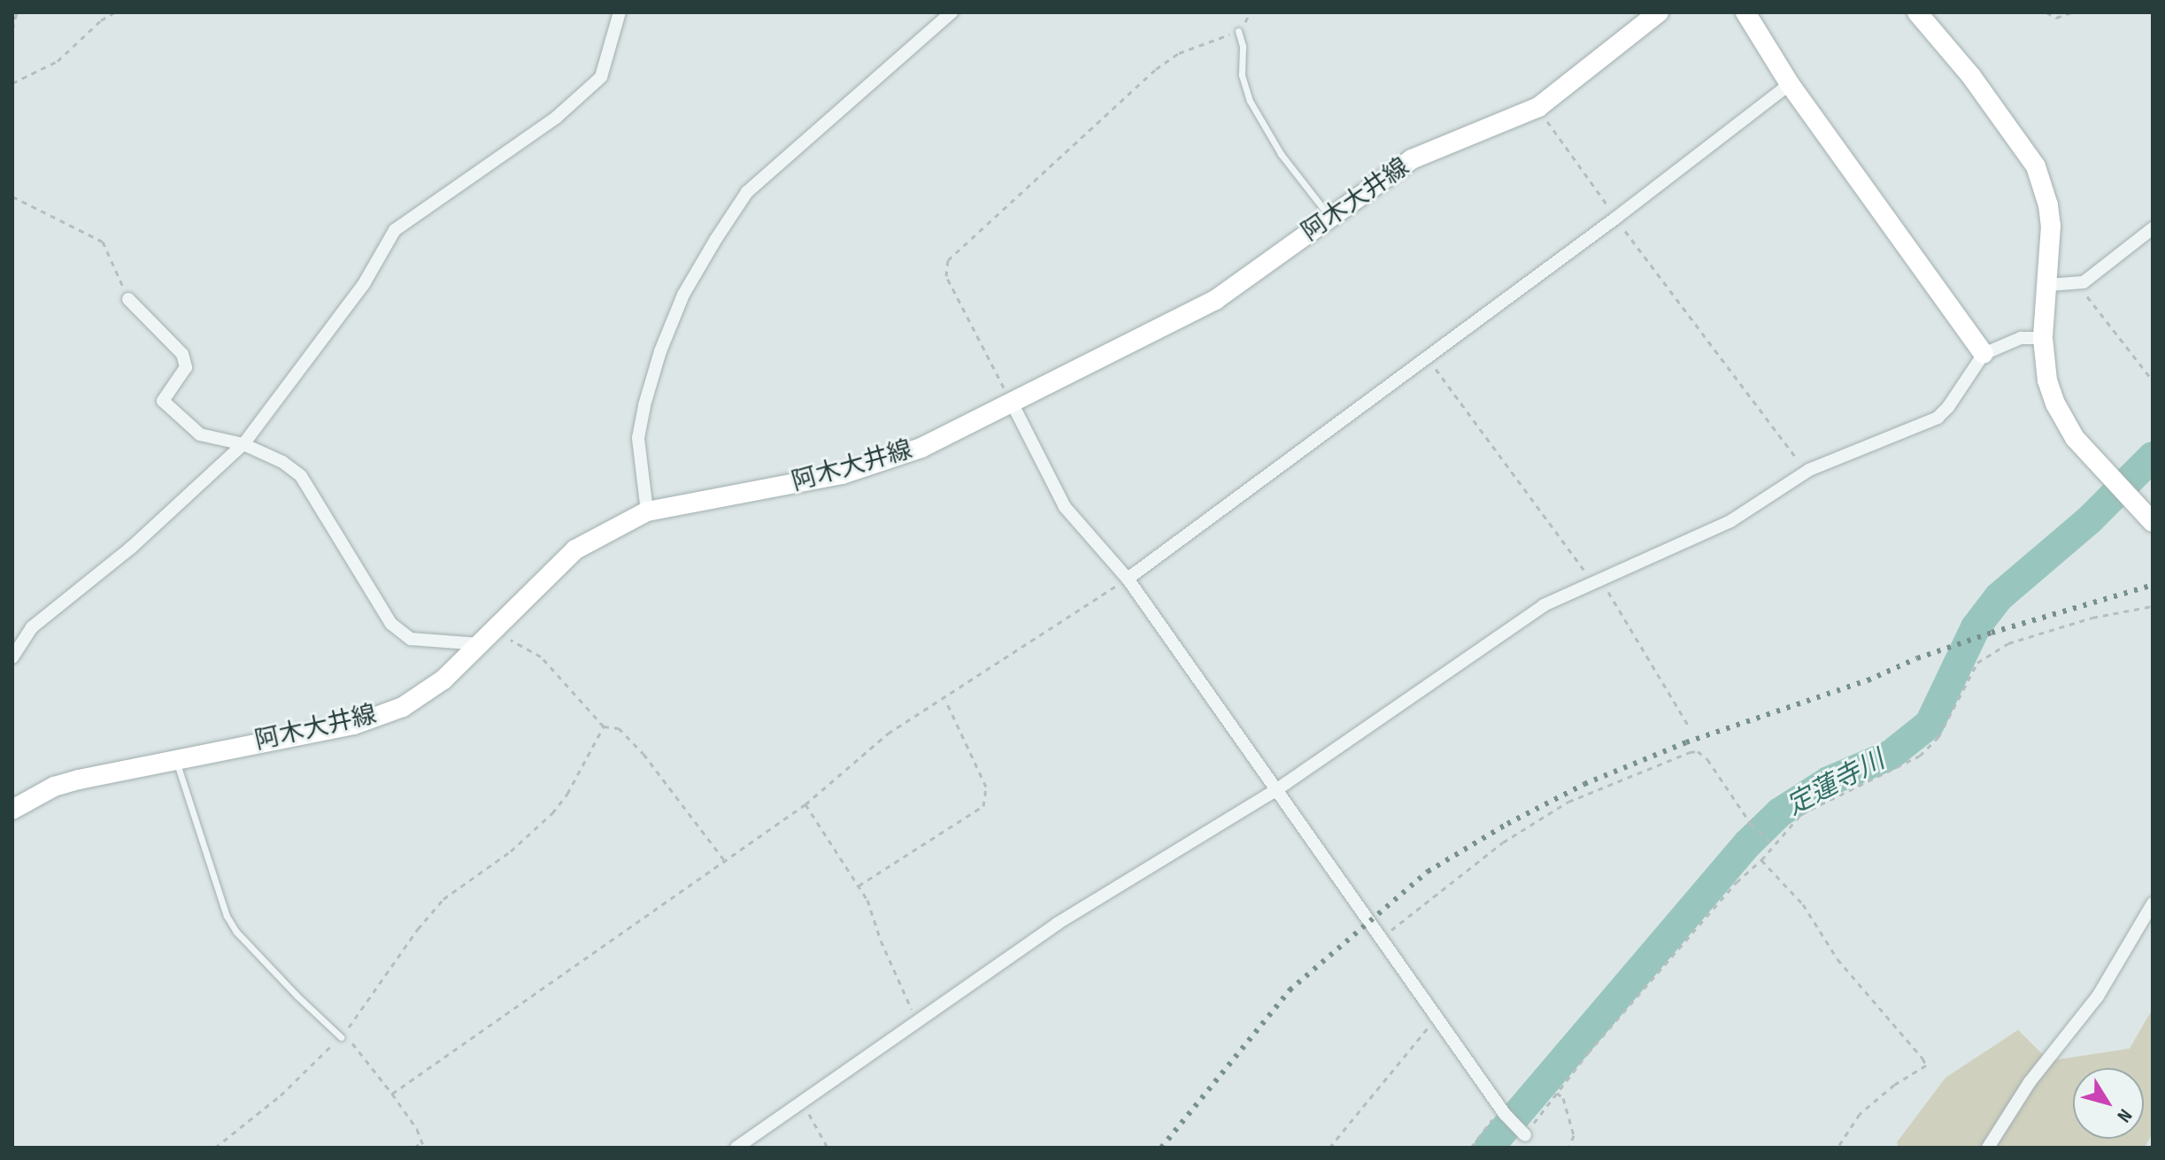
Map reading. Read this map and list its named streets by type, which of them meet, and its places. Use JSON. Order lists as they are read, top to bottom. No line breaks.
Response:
{"streets":{"main road":["阿木大井線"]},"water":["定蓮寺川"],"north":"bottom right"}
